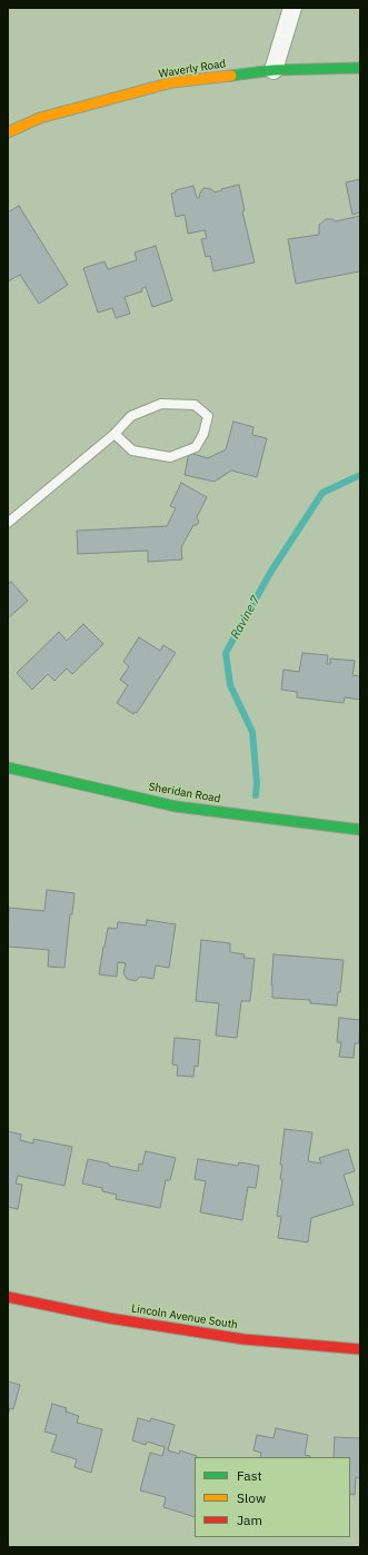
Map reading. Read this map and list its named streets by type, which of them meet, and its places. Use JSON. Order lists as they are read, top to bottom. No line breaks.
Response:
{"streets":{"street":["Waverly Road","Sheridan Road","Lincoln Avenue South"]},"water":["Ravine 7"],"legend":["Fast","Slow","Jam"]}
